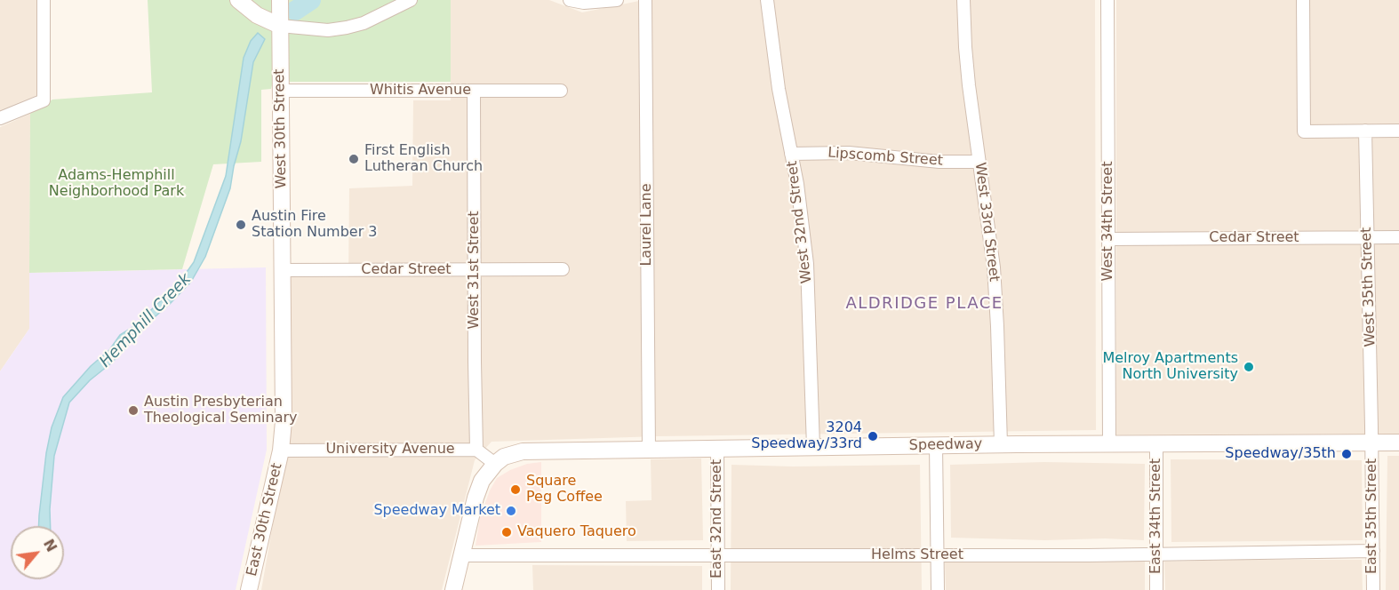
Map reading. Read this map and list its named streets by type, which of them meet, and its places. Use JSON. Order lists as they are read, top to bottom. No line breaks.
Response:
{"streets":{"street":["Whitis Avenue","West 30th Street","Lipscomb Street","West 34th Street","West 32nd Street","West 33rd Street","Laurel Lane","Cedar Street","West 31st Street","West 35th Street","Speedway","University Avenue","East 34th Street","East 35th Street","East 32nd Street","East 30th Street","Helms Street"]},"crossings":[["Whitis Avenue","West 30th Street"],["Whitis Avenue","West 31st Street"],["West 30th Street","Cedar Street"],["West 30th Street","University Avenue"],["West 30th Street","East 30th Street"],["Lipscomb Street","West 32nd Street"],["Lipscomb Street","West 33rd Street"],["West 34th Street","Cedar Street"],["West 34th Street","Speedway"],["West 32nd Street","Speedway"],["West 33rd Street","Speedway"],["Laurel Lane","Speedway"],["Cedar Street","West 31st Street"],["Cedar Street","West 35th Street"],["West 31st Street","University Avenue"],["West 35th Street","Speedway"],["West 35th Street","East 35th Street"],["Speedway","East 34th Street"],["Speedway","East 35th Street"],["Speedway","East 32nd Street"],["University Avenue","East 30th Street"],["East 34th Street","Helms Street"],["East 35th Street","Helms Street"],["East 32nd Street","Helms Street"]],"districts":["ALDRIDGE PLACE"],"water":["Hemphill Creek"],"parks":["Adams-Hemphill Neighborhood Park"],"places":["First English Lutheran Church","Austin Fire Station Number 3","Melroy Apartments North University","Austin Presbyterian Theological Seminary","3204 Speedway/33rd","Speedway/35th","Square Peg Coffee","Speedway Market","Vaquero Taquero"],"north":"top right"}
